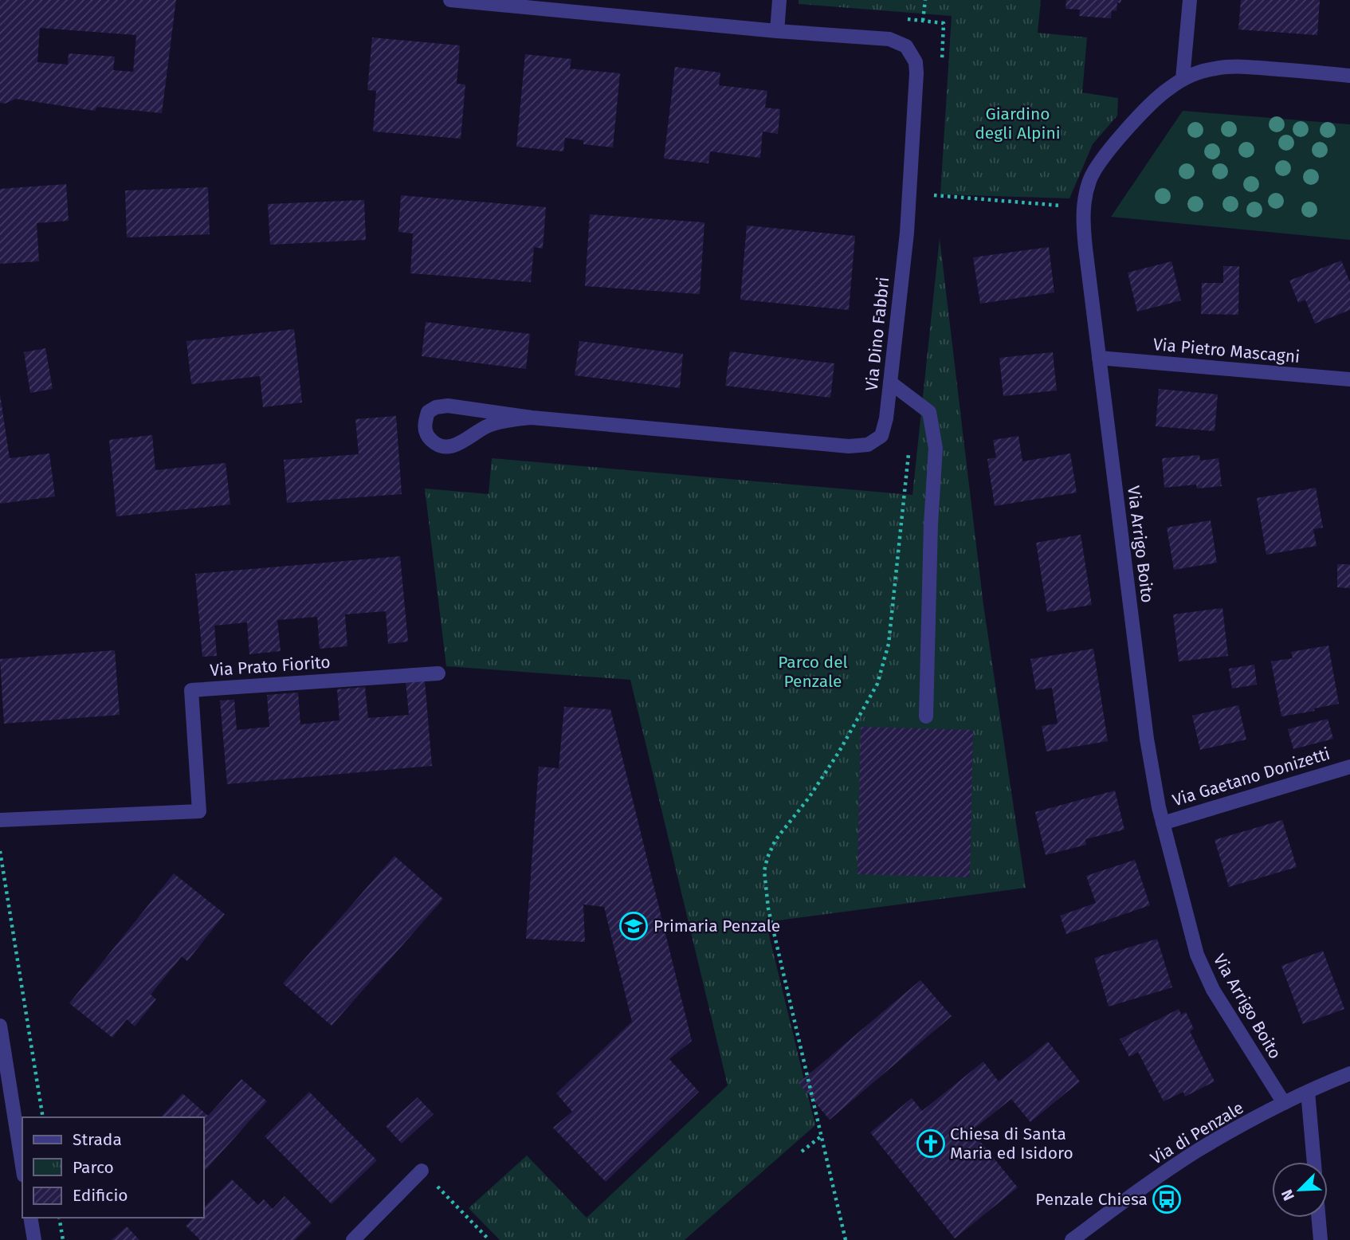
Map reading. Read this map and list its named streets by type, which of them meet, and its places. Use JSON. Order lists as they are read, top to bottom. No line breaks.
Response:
{"streets":{"street":["Via Dino Fabbri","Via Pietro Mascagni","Via Arrigo Boito","Via Prato Fiorito","Via Gaetano Donizetti","Via di Penzale"]},"crossings":[["Via Pietro Mascagni","Via Arrigo Boito"],["Via Arrigo Boito","Via Gaetano Donizetti"],["Via Arrigo Boito","Via di Penzale"]],"parks":["Giardino degli Alpini","Parco del Penzale"],"places":{"school or university":["Primaria Penzale"],"church":["Chiesa di Santa Maria ed Isidoro"],"bus stop":["Penzale Chiesa"]},"legend":["Strada","Parco","Edificio"],"north":"bottom left"}
